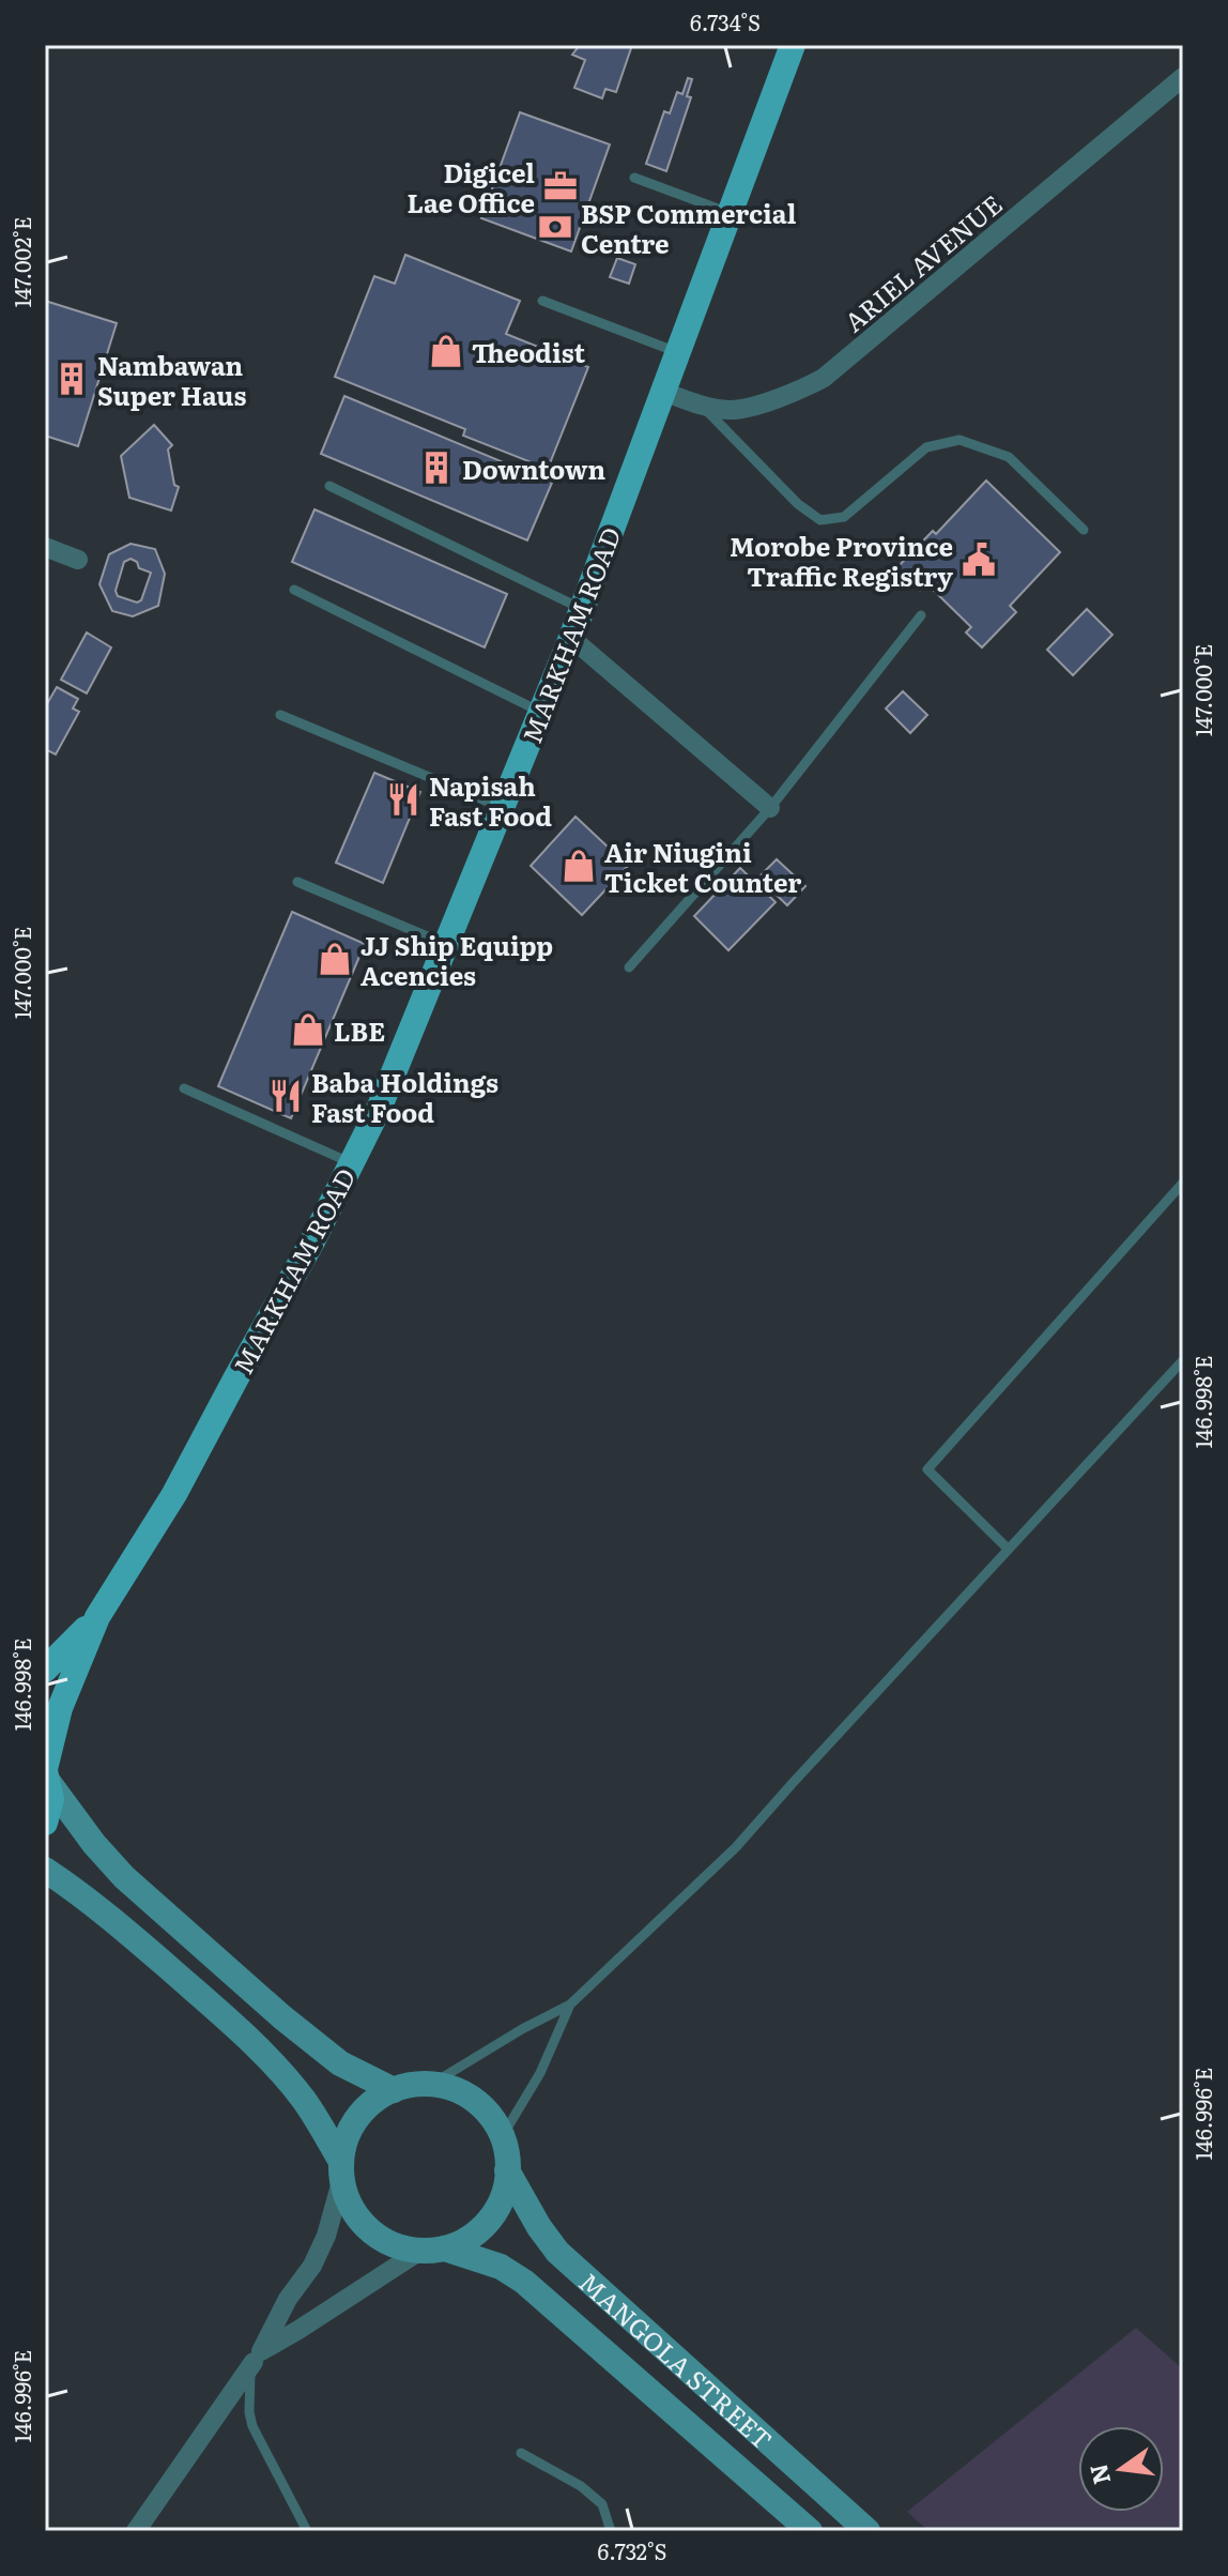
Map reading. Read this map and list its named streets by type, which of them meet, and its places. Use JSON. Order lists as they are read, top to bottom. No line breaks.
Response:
{"streets":{"main road":["MARKHAM ROAD","MANGOLA STREET"],"street":["ARIEL AVENUE"]},"crossings":[["ARIEL AVENUE","MARKHAM ROAD"]],"places":{"office":["Digicel Lae Office"],"bank":["BSP Commercial Centre"],"shop":["Theodist","Air Niugini Ticket Counter","JJ Ship Equipp Acencies","LBE"],"building":["Nambawan Super Haus","Downtown"],"public building":["Morobe Province Traffic Registry"],"restaurant":["Napisah Fast Food","Baba Holdings Fast Food"]},"north":"left","coordinates":["6.734°S","147.002°E","147.000°E","146.998°E","146.996°E","6.732°S"]}
